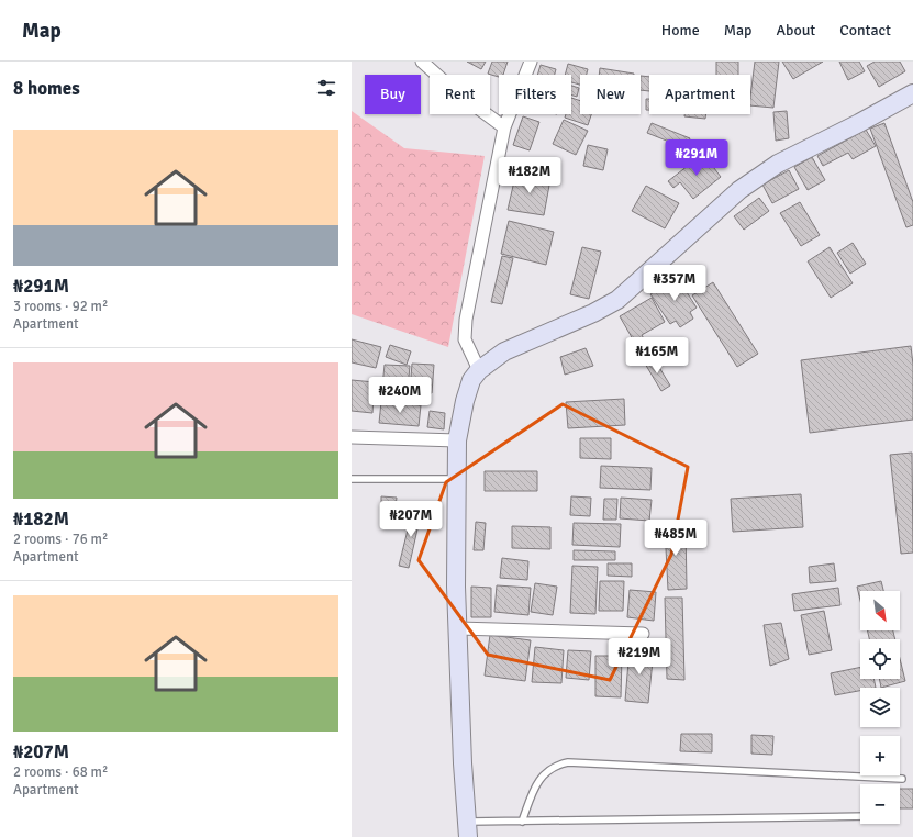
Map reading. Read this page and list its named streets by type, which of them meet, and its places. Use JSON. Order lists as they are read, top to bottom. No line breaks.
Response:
{"north":"bottom right","page":{"header":"Map","nav":["Home","Map","About","Contact"],"heading":"8 homes","chip":["Buy","Rent","Filters","New","Apartment"],"list":[{"name":"₦291M","note":"3 rooms · 92 m² · Apartment"},{"name":"₦182M","note":"2 rooms · 76 m² · Apartment"},{"name":"₦207M","note":"2 rooms · 68 m² · Apartment"}],"price":["₦291M","₦182M","₦357M","₦165M","₦240M","₦207M","₦485M","₦219M"],"map_buttons":["+","−"]}}
